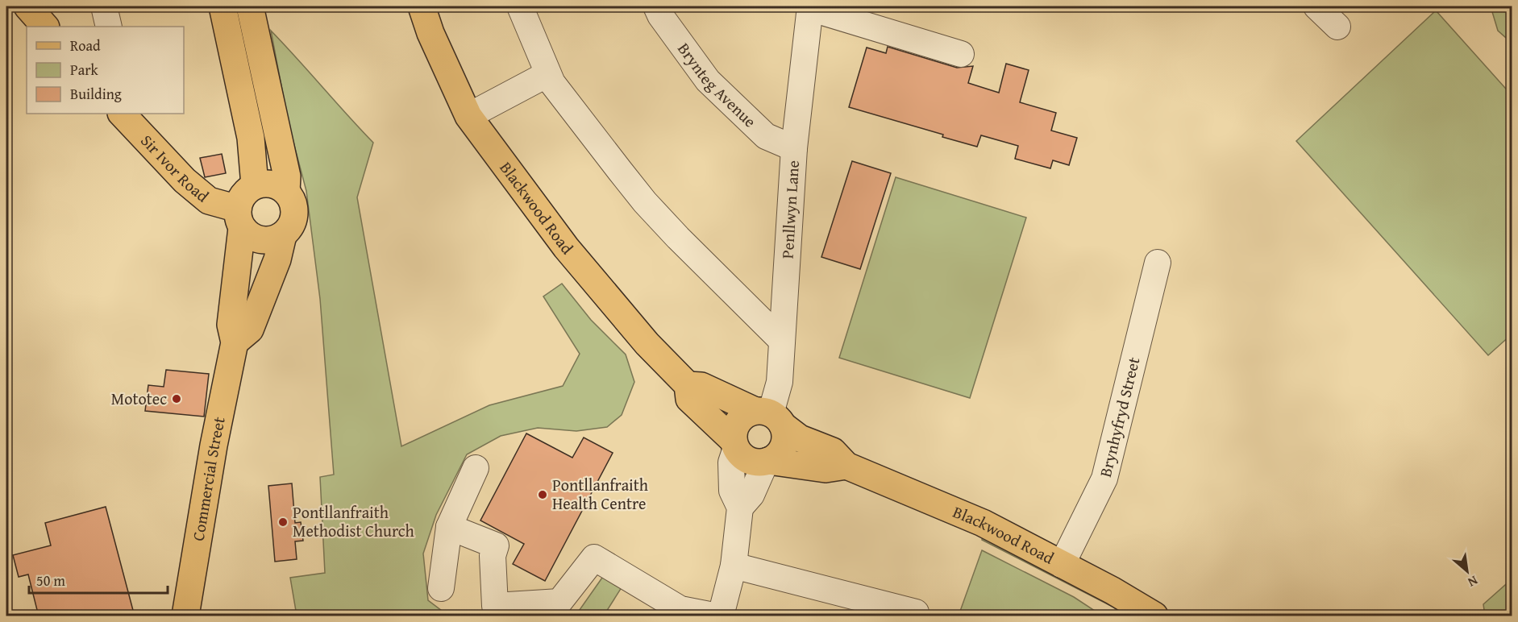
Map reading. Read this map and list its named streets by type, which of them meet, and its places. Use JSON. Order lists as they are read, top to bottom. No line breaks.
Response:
{"streets":{"main road":["Sir Ivor Road","Blackwood Road","Commercial Street"],"street":["Brynteg Avenue","Penllwyn Lane","Brynhyfryd Street"]},"crossings":[["Brynteg Avenue","Penllwyn Lane"],["Sir Ivor Road","Commercial Street"],["Blackwood Road","Penllwyn Lane"],["Blackwood Road","Brynhyfryd Street"]],"places":["Mototec","Pontllanfraith Health Centre","Pontllanfraith Methodist Church"],"legend":["Road","Park","Building"],"scale_bar":"50 m","north":"bottom right"}
